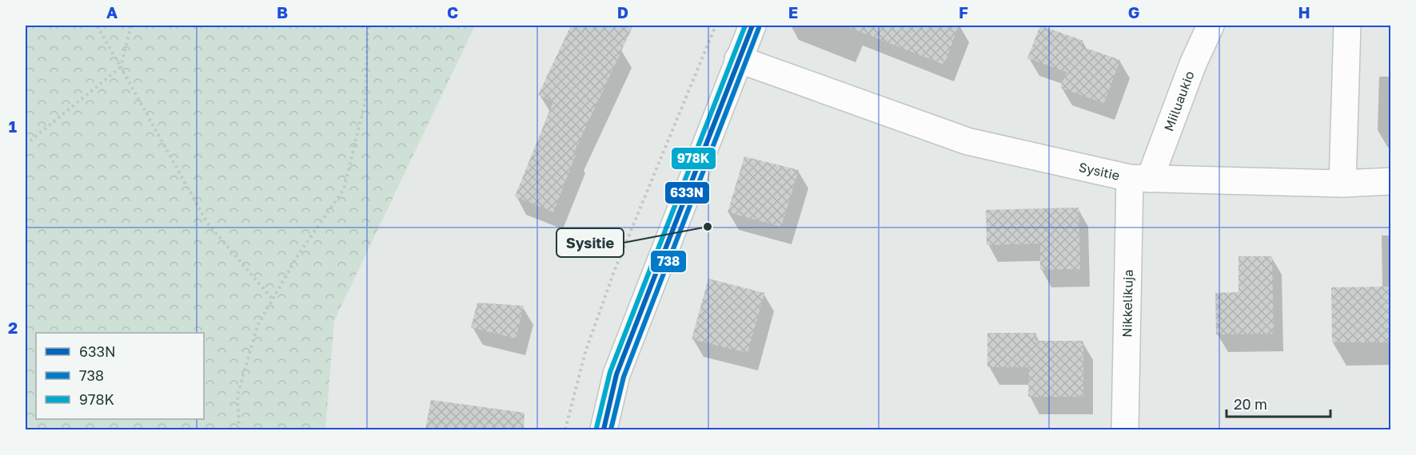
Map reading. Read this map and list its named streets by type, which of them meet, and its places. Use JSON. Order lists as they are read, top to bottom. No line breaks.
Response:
{"streets":{"street":["Miiluaukio","Sysitie","Nikkelikuja"]},"crossings":[["Miiluaukio","Sysitie"],["Miiluaukio","Nikkelikuja"],["Sysitie","Nikkelikuja"]],"places":["Sysitie"],"lines":["transit line 633N","transit line 978K","transit line 738"],"legend":["633N","738","978K"],"scale_bar":"20 m","grid":{"columns":["A","B","C","D","E","F","G","H"],"rows":["1","2"]}}
